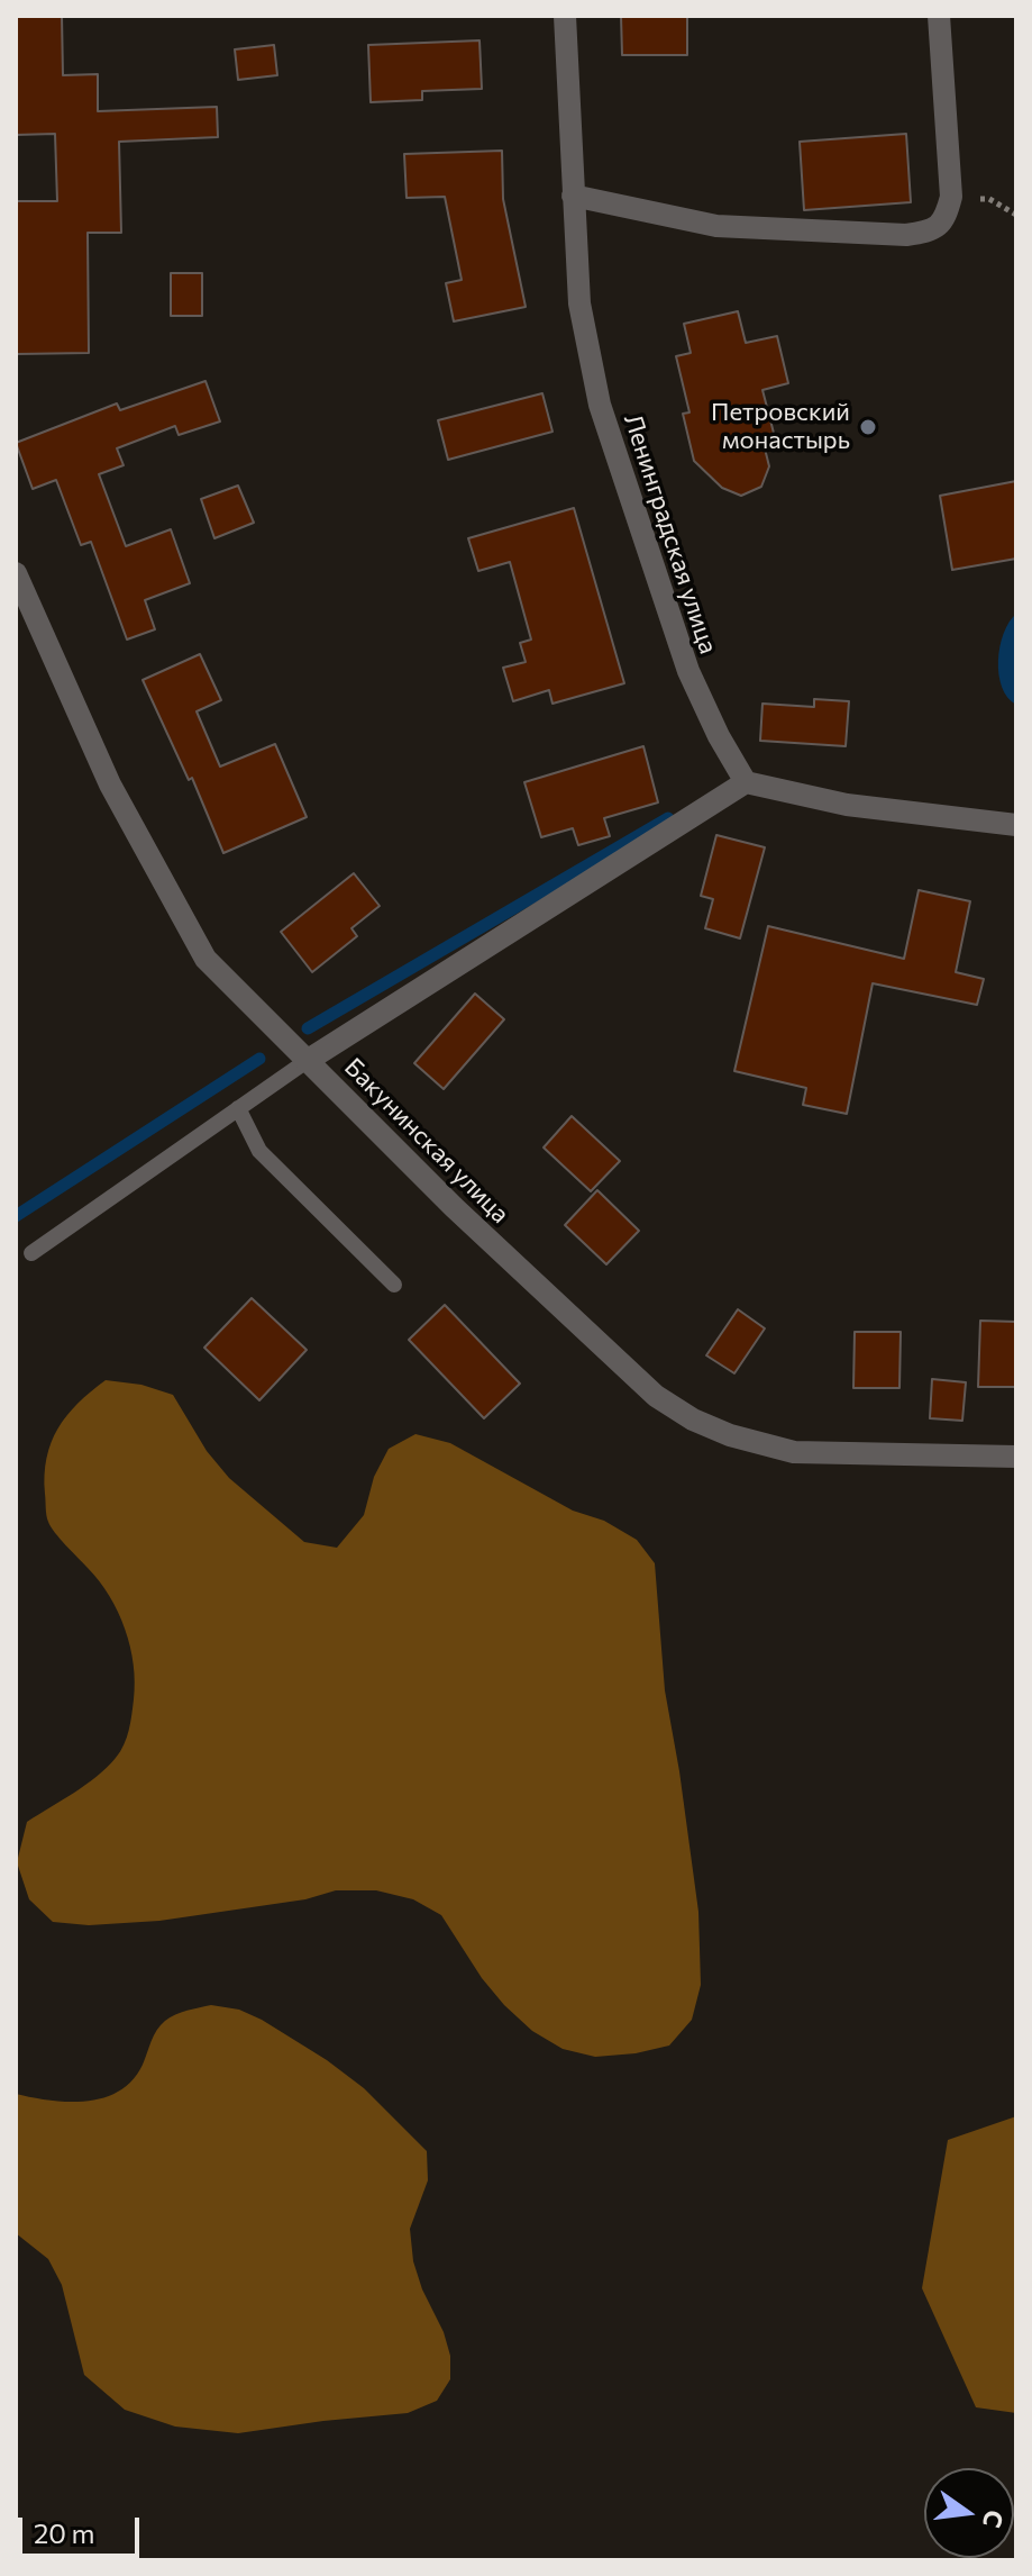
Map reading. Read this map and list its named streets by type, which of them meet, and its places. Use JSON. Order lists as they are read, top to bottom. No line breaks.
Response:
{"streets":{"street":["Ленинградская улица","Бакунинская улица"]},"places":["Петровский монастырь"],"scale_bar":"20 m","north":"right"}
